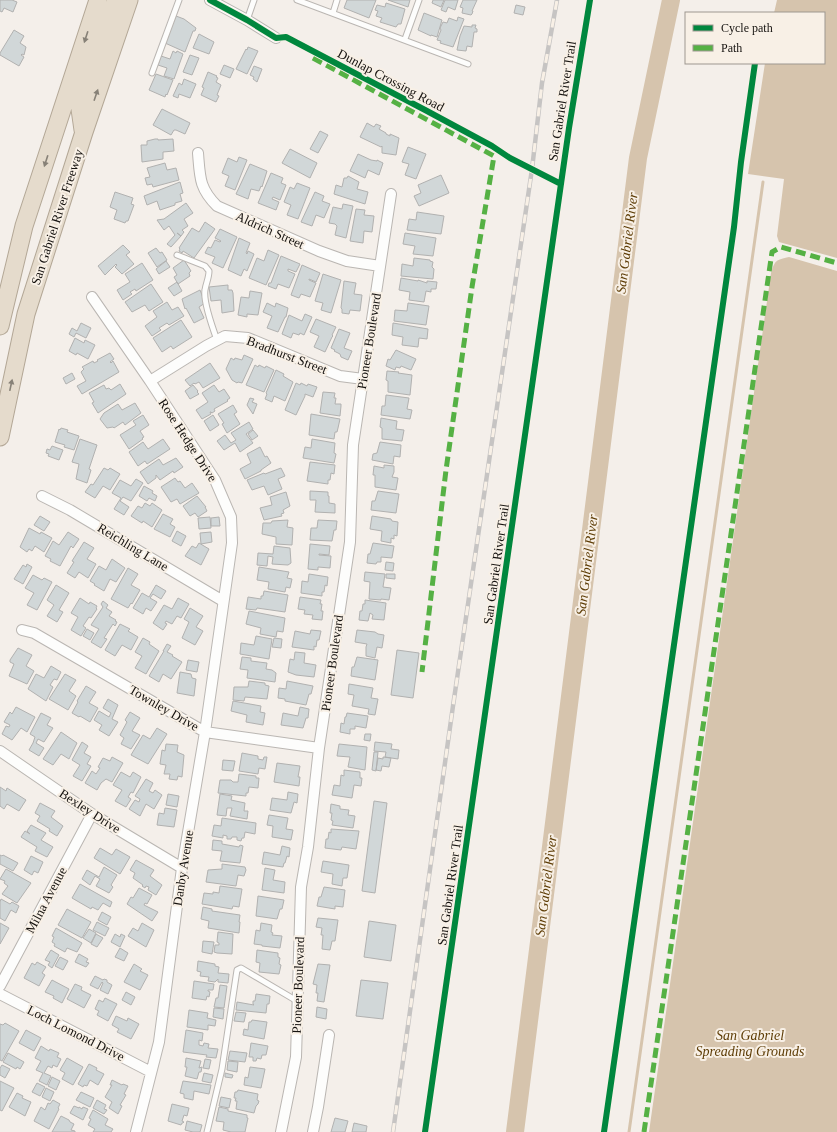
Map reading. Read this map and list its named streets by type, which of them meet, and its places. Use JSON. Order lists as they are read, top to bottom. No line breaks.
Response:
{"streets":{"highway":["San Gabriel River Freeway"],"street":["Aldrich Street","Pioneer Boulevard","Bradhurst Street","Rose Hedge Drive","Reichling Lane","Townley Drive","Bexley Drive","Danby Avenue","Milna Avenue","Loch Lomond Drive"],"cycle path":["Dunlap Crossing Road","San Gabriel River Trail"]},"crossings":[["Aldrich Street","Pioneer Boulevard"],["Pioneer Boulevard","Bradhurst Street"],["Pioneer Boulevard","Townley Drive"],["Bradhurst Street","Rose Hedge Drive"],["Rose Hedge Drive","Reichling Lane"],["Rose Hedge Drive","Danby Avenue"],["Reichling Lane","Danby Avenue"],["Townley Drive","Danby Avenue"],["Bexley Drive","Danby Avenue"],["Bexley Drive","Milna Avenue"],["Danby Avenue","Loch Lomond Drive"]],"water":["San Gabriel River","San Gabriel Spreading Grounds"],"legend":["Cycle path","Path"]}
